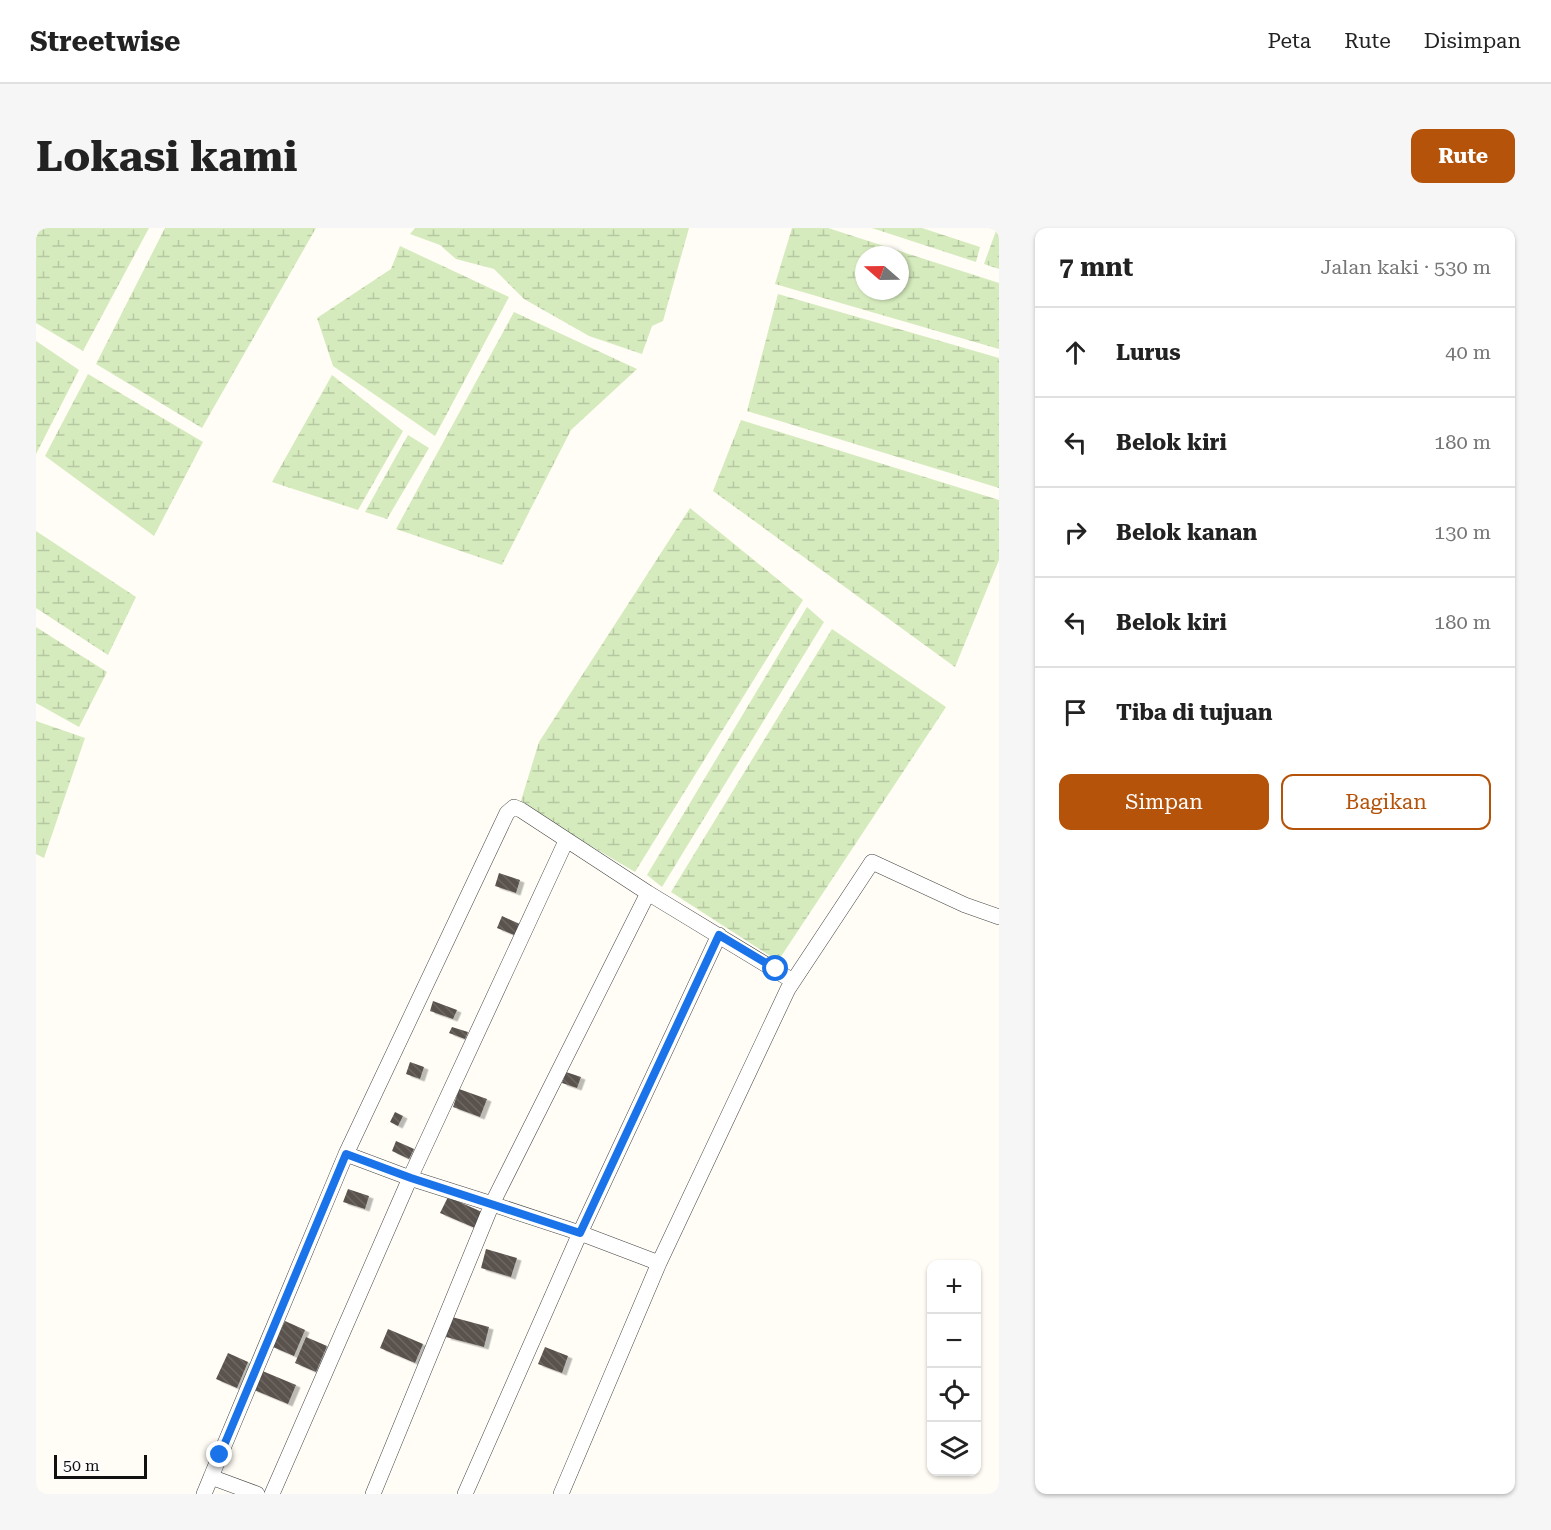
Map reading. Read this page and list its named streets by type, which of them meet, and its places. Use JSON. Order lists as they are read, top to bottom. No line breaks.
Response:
{"scale_bar":"50 m","north":"left","page":{"header":"Streetwise","nav":["Peta","Rute","Disimpan"],"buttons":["Rute",["Simpan","Bagikan"]],"title":"Lokasi kami","heading":["7 mnt","Jalan kaki · 530 m"],"list":[["Lurus","40 m"],["Belok kiri","180 m"],["Belok kanan","130 m"],["Belok kiri","180 m"],"Tiba di tujuan"],"map_buttons":["+","−"],"scale":"50 m"}}
